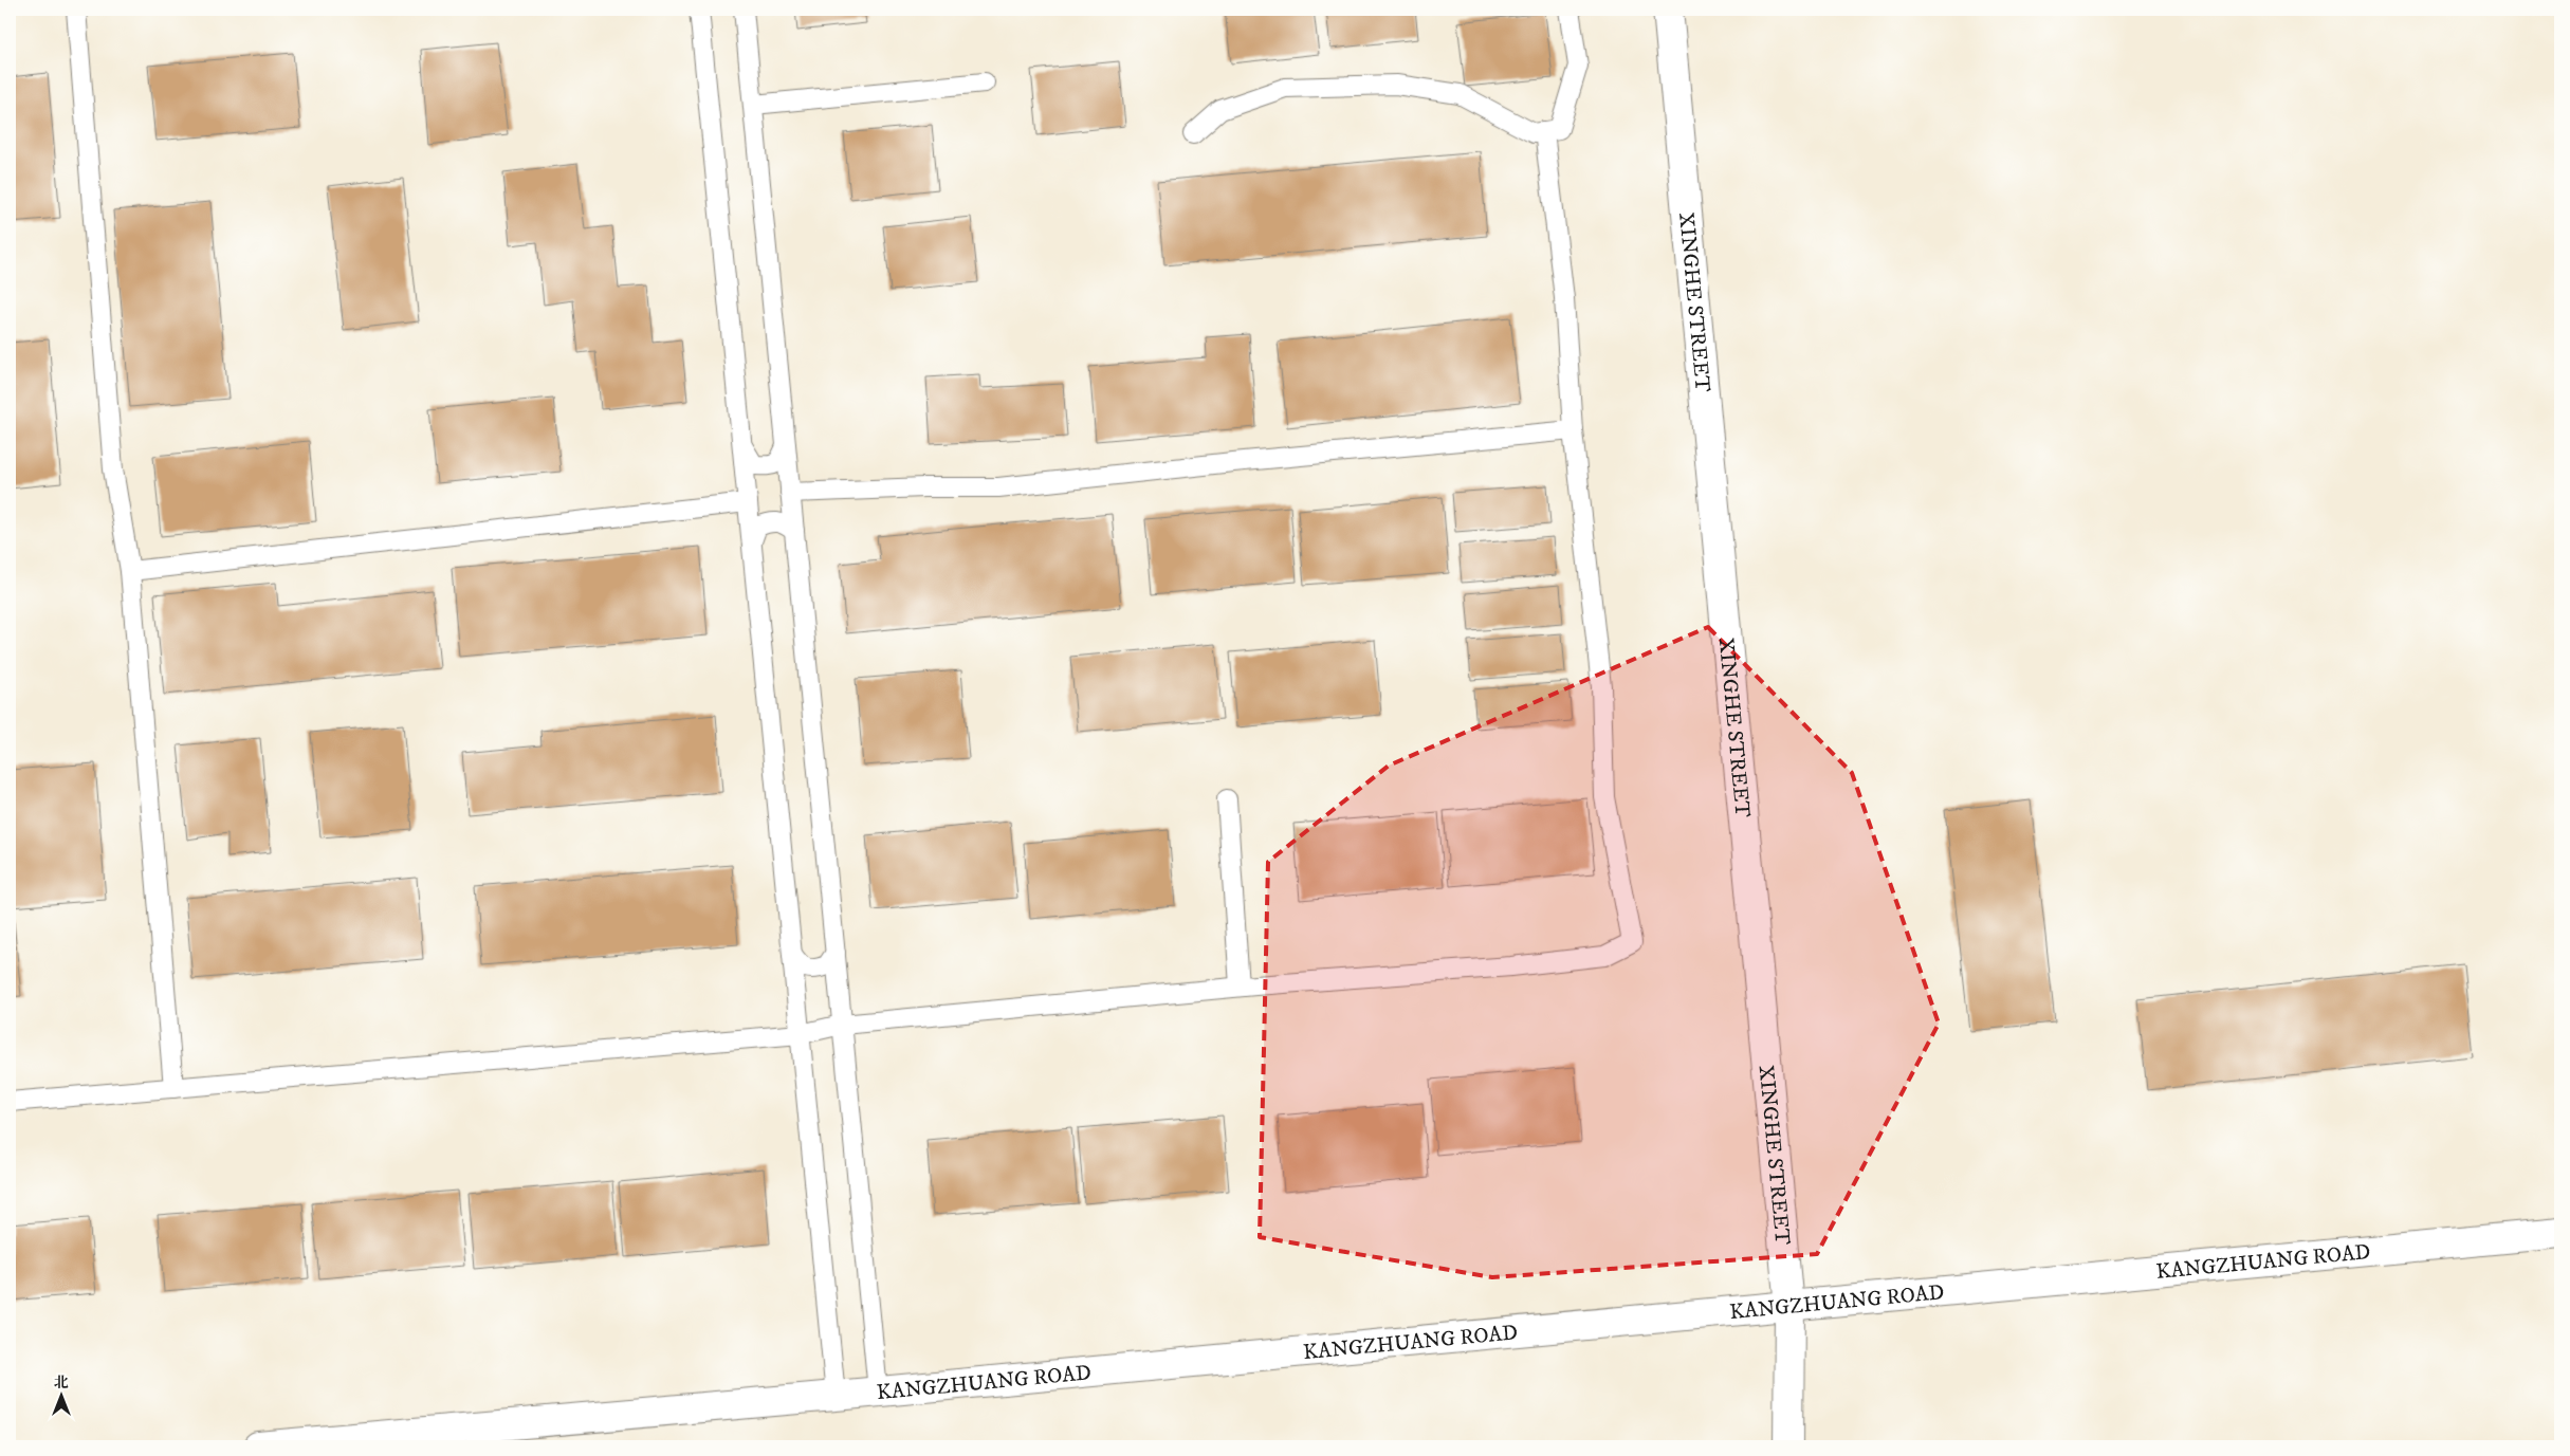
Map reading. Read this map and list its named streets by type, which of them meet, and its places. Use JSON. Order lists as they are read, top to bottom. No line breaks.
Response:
{"streets":{"street":["XINGHE STREET","KANGZHUANG ROAD"]},"crossings":[["XINGHE STREET","KANGZHUANG ROAD"]],"north":"top"}
